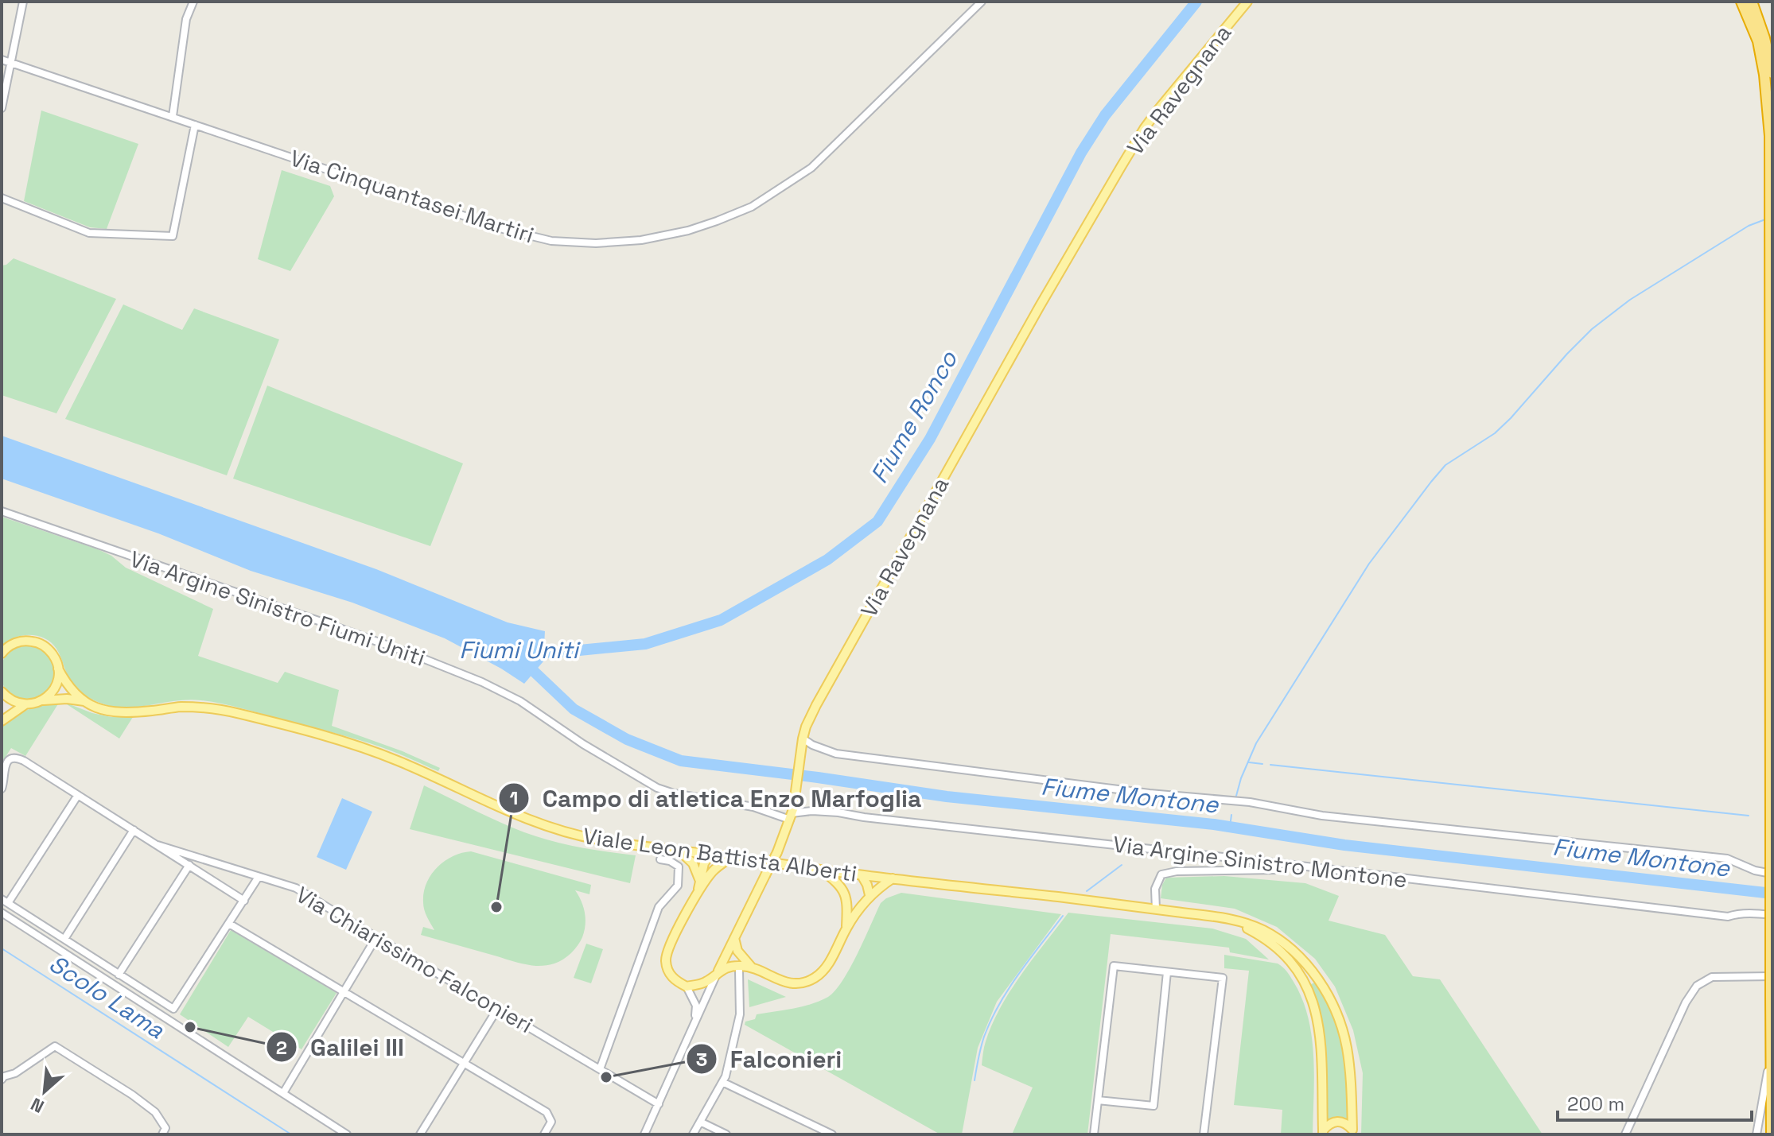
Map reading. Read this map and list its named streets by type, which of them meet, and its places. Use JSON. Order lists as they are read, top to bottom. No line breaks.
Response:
{"streets":{"main road":["Via Ravegnana","Viale Leon Battista Alberti"],"street":["Via Cinquantasei Martiri","Via Argine Sinistro Fiumi Uniti","Via Argine Sinistro Montone","Via Chiarissimo Falconieri"]},"crossings":[["Via Ravegnana","Via Argine Sinistro Fiumi Uniti"],["Via Ravegnana","Via Argine Sinistro Montone"],["Via Ravegnana","Via Chiarissimo Falconieri"],["Via Argine Sinistro Fiumi Uniti","Via Argine Sinistro Montone"]],"water":["Fiume Ronco","Fiumi Uniti","Fiume Montone","Scolo Lama"],"places":["Campo di atletica Enzo Marfoglia","Galilei III","Falconieri"],"scale_bar":"200 m","north":"bottom left"}
